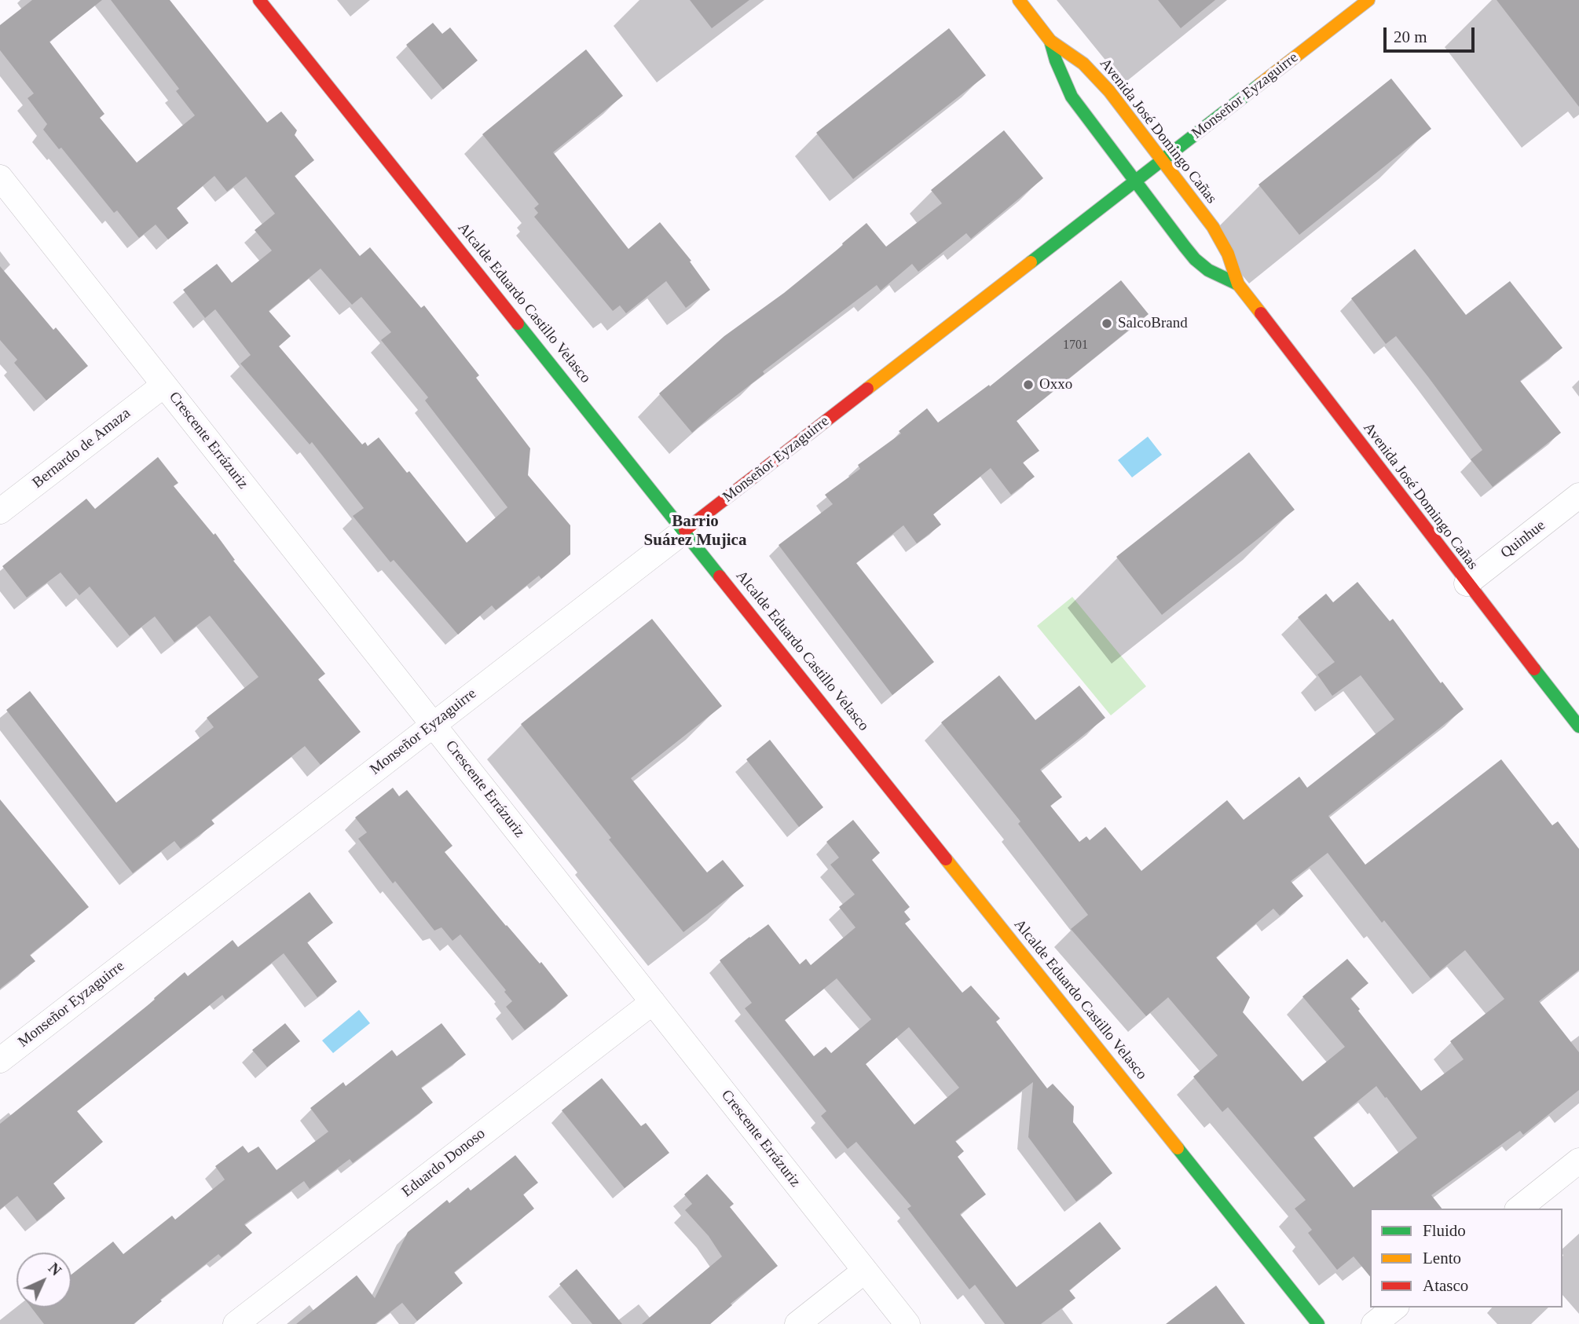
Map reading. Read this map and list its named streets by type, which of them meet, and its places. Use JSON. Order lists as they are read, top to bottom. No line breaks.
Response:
{"streets":{"street":["Monseñor Eyzaguirre","Avenida José Domingo Cañas","Alcalde Eduardo Castillo Velasco","Crescente Errázuriz","Bernardo de Amaza","Quinhue","Eduardo Donoso"]},"crossings":[["Monseñor Eyzaguirre","Avenida José Domingo Cañas"],["Monseñor Eyzaguirre","Alcalde Eduardo Castillo Velasco"],["Monseñor Eyzaguirre","Crescente Errázuriz"],["Avenida José Domingo Cañas","Quinhue"],["Crescente Errázuriz","Bernardo de Amaza"],["Crescente Errázuriz","Eduardo Donoso"]],"districts":["Barrio Suárez Mujica"],"places":["SalcoBrand","Oxxo"],"house_numbers":["1701"],"legend":["Fluido","Lento","Atasco"],"scale_bar":"20 m","north":"top right"}
